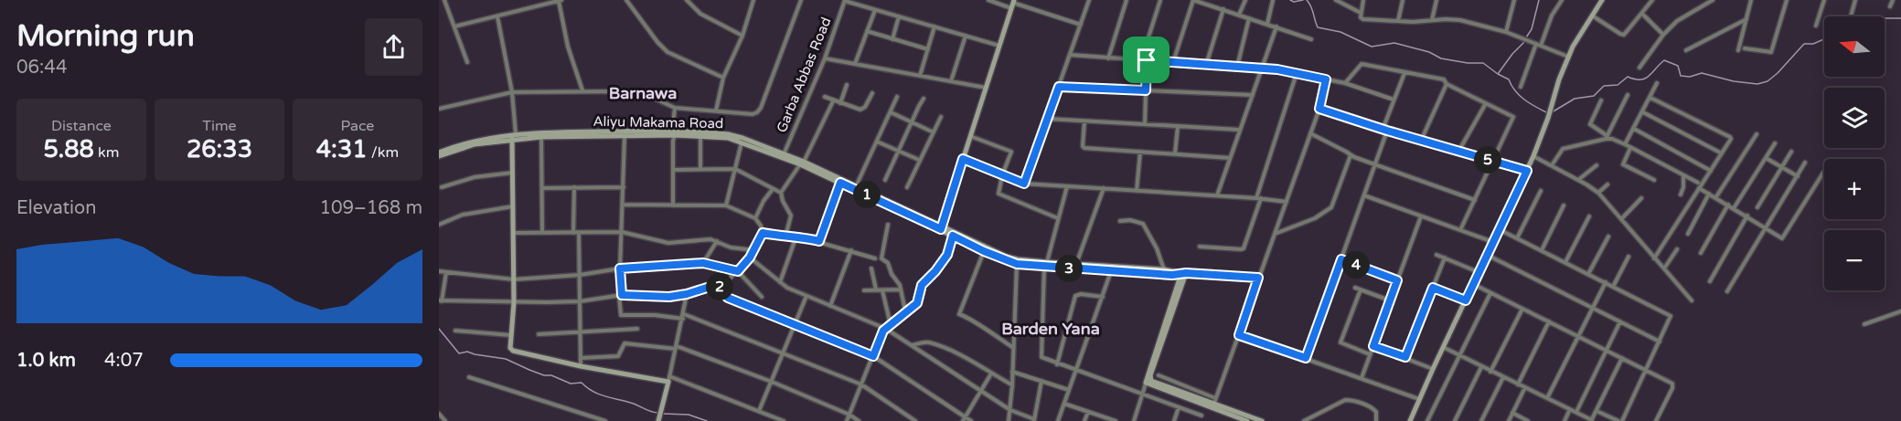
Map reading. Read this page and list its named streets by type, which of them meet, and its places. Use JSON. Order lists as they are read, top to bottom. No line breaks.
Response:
{"streets":{"street":["Garba Abbas Road","Aliyu Makama Road"]},"crossings":[["Garba Abbas Road","Aliyu Makama Road"]],"districts":["Barnawa","Barden Yana"],"north":"left","page":{"heading":["Morning run","06:44"],"map_buttons":["+","−"],"stats":[["Distance","5.88 km"],["Time","26:33"],["Pace","4:31 /km"]],"pins":["5","1","4","3","2"],"chart":["Elevation","109–168 m"],"list":[{"name":"1.0 km","note":"4:07"}]}}
